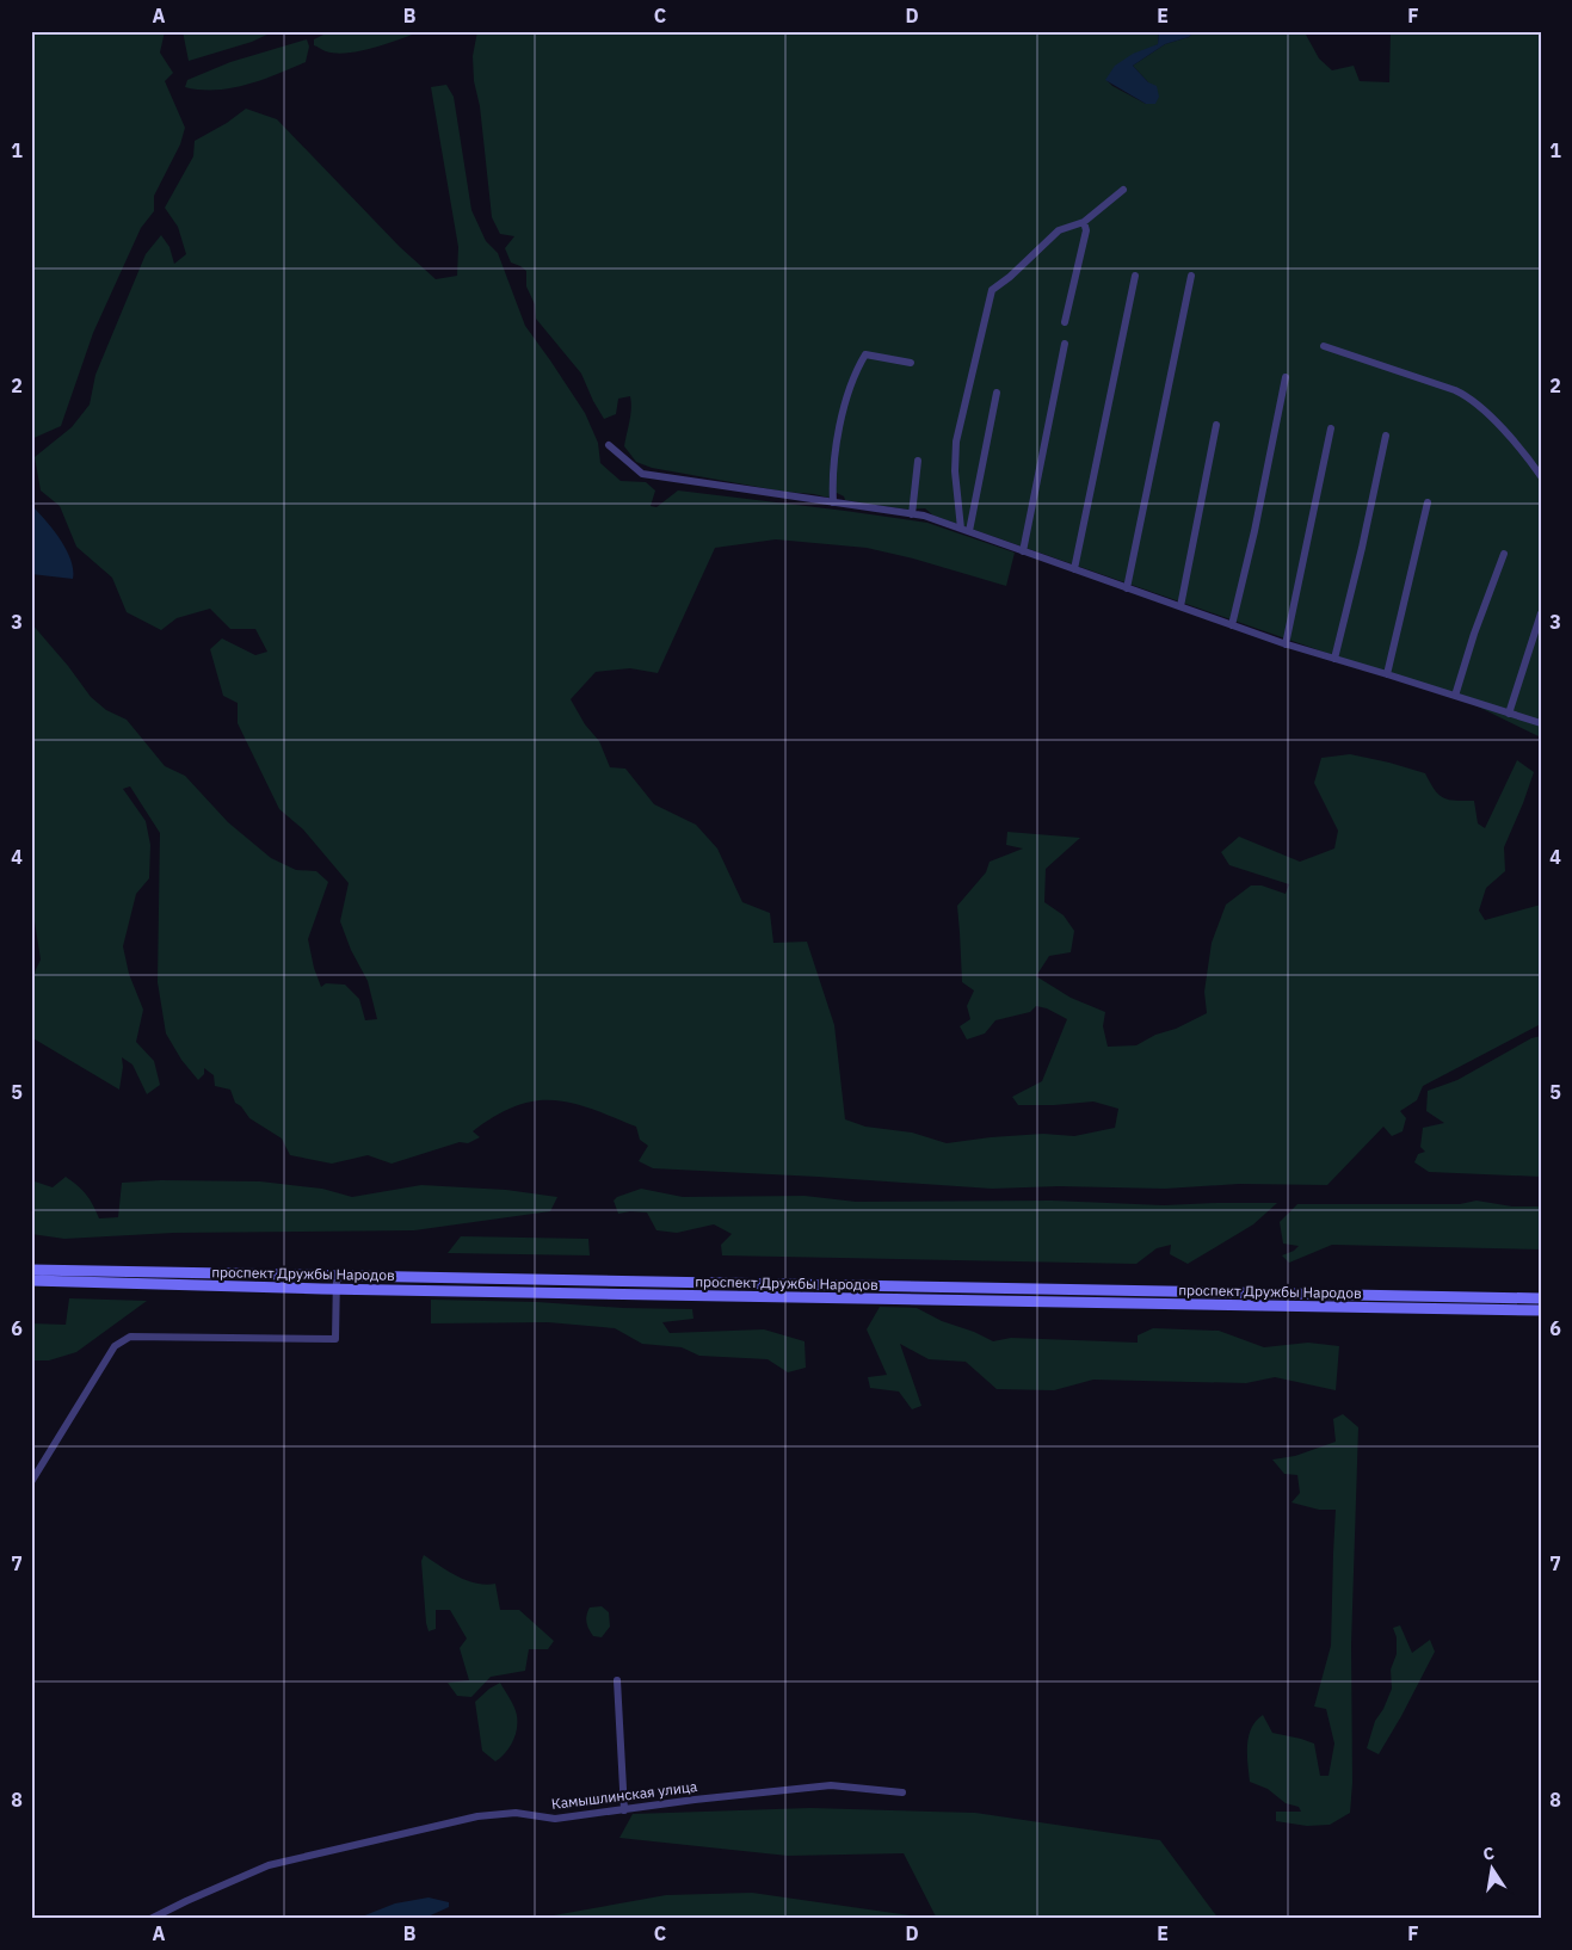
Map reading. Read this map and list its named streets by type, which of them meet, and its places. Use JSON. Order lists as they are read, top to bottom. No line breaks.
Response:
{"streets":{"main road":["проспект Дружбы Народов"],"street":["Камышлинская улица"]},"north":"top","grid":{"columns":["A","B","C","D","E","F"],"rows":["1","2","3","4","5","6","7","8"]}}
